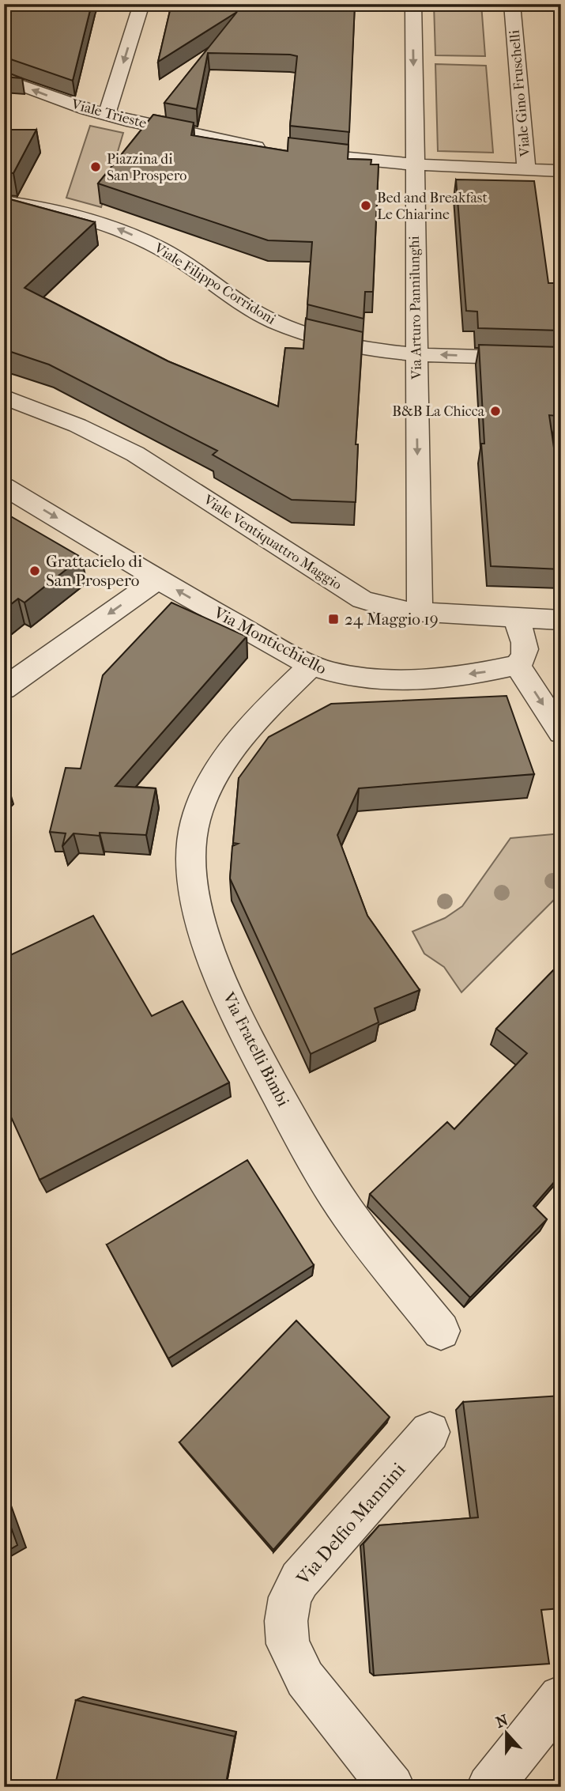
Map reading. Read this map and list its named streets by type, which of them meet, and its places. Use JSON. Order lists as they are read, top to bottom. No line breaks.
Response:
{"streets":{"street":["Viale Gino Fruschelli","Viale Trieste","Viale Filippo Corridoni","Via Arturo Pannilunghi","Viale Ventiquattro Maggio","Via Monticchiello","Via Fratelli Bimbi","Via Delfio Mannini"]},"crossings":[["Viale Gino Fruschelli","Via Arturo Pannilunghi"],["Viale Filippo Corridoni","Via Arturo Pannilunghi"],["Via Arturo Pannilunghi","Viale Ventiquattro Maggio"],["Via Monticchiello","Via Fratelli Bimbi"]],"one_way":["Viale Trieste","Viale Filippo Corridoni","Via Arturo Pannilunghi"],"places":{"other":["Piazzina di San Prospero","Bed and Breakfast Le Chiarine","B&B La Chicca","Grattacielo di San Prospero"],"transit":["24 Maggio 19"]},"north":"top"}
